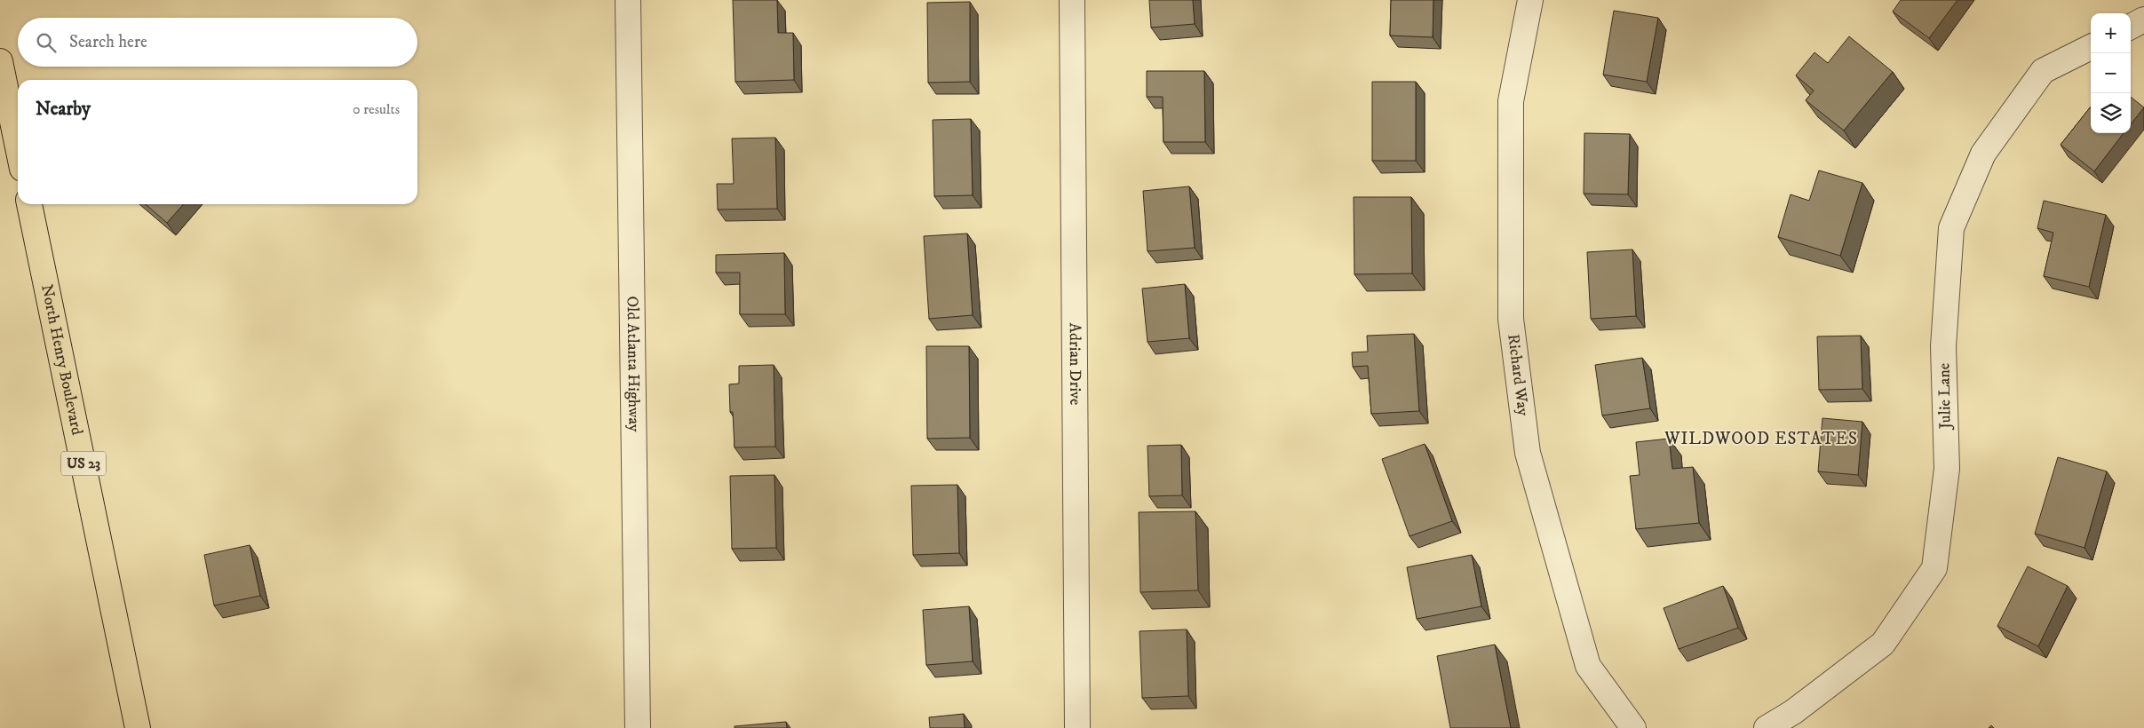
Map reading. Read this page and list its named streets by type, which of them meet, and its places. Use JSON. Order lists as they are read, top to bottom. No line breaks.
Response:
{"streets":{"main road":["North Henry Boulevard","US 23"],"street":["Old Atlanta Highway","Adrian Drive","Richard Way","Julie Lane"]},"districts":["WILDWOOD ESTATES"],"page":{"map_buttons":["+","−"],"search":"Search here","heading":["Nearby","0 results"]}}
